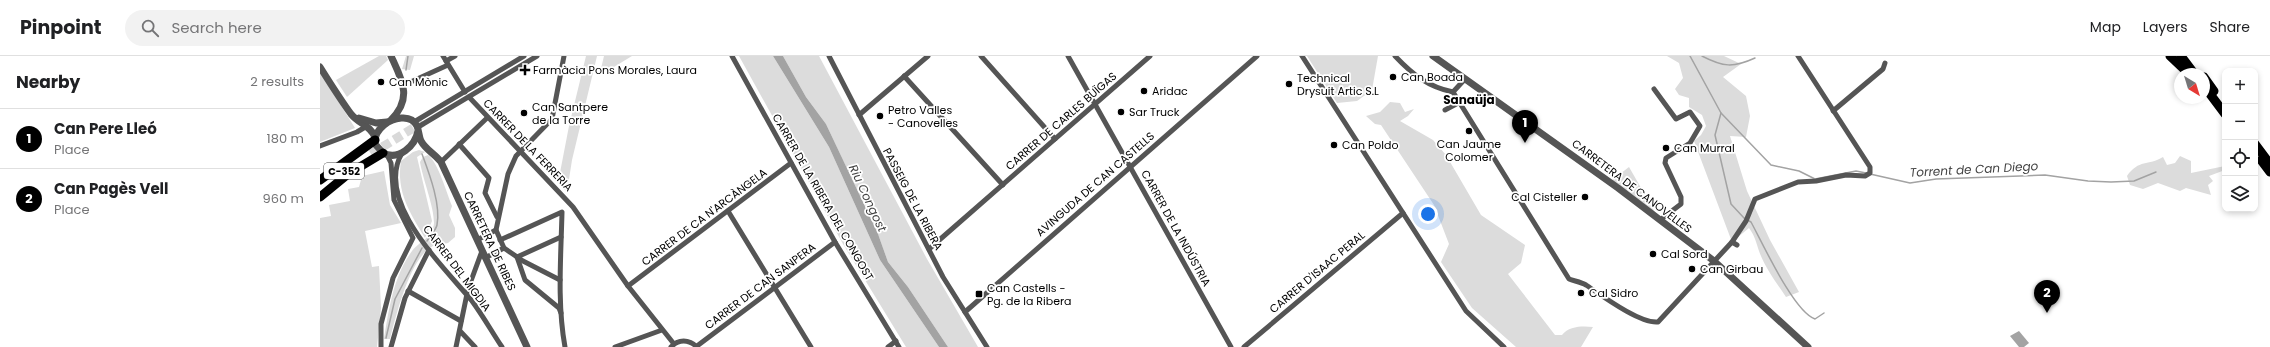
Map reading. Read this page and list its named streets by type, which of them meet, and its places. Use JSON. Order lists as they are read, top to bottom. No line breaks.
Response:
{"streets":{"highway":["C-352"],"street":["CARRER DE CARLES BUÏGAS","CARRER DE LA FERRERIA","AVINGUDA DE CAN CASTELLS","CARRETERA DE CANOVELLES","CARRER DE LA RIBERA DEL CONGOST","PASSEIG DE LA RIBERA","CARRER DE CA N'ARCÀNGELA","CARRER DE LA INDÚSTRIA","CARRETERA DE RIBES","CARRER DEL MIGDIA","CARRER D'ISAAC PERAL","CARRER DE CAN SANPERA"]},"crossings":[["CARRER DE CARLES BUÏGAS","PASSEIG DE LA RIBERA"],["CARRER DE CARLES BUÏGAS","CARRER DE LA INDÚSTRIA"],["CARRER DE LA FERRERIA","CARRER DE CA N'ARCÀNGELA"],["AVINGUDA DE CAN CASTELLS","PASSEIG DE LA RIBERA"],["AVINGUDA DE CAN CASTELLS","CARRER DE LA INDÚSTRIA"],["CARRER DE LA RIBERA DEL CONGOST","CARRER DE CA N'ARCÀNGELA"],["CARRER DE LA RIBERA DEL CONGOST","CARRER DE CAN SANPERA"],["CARRETERA DE RIBES","CARRER DEL MIGDIA"]],"districts":["Sanaüja"],"water":["Torrent de Can Diego","Riu Congost"],"places":{"health":["Farmàcia Pons Morales, Laura"],"other":["Can Boada","Can Mònic","Technical Drysuit Artic S.L","Aridac","Sar Truck","Can Santpere de la Torre","Petro Valles - Canovelles","Can Jaume Colomer","Can Poldo","Can Murral","Cal Cisteller","Cal Sord","Can Girbau","Cal Sidro"],"transit":["Can Castells - Pg. de la Ribera"]},"north":"bottom right","page":{"header":"Pinpoint","search":"Search here","nav":["Map","Layers","Share"],"heading":["Nearby","2 results"],"map_buttons":["+","−"],"list":[{"mark":"1","name":"Can Pere Lleó","note":"Place","value":"180 m"},{"mark":"2","name":"Can Pagès Vell","note":"Place","value":"960 m"}],"pins":["1","2"]}}
